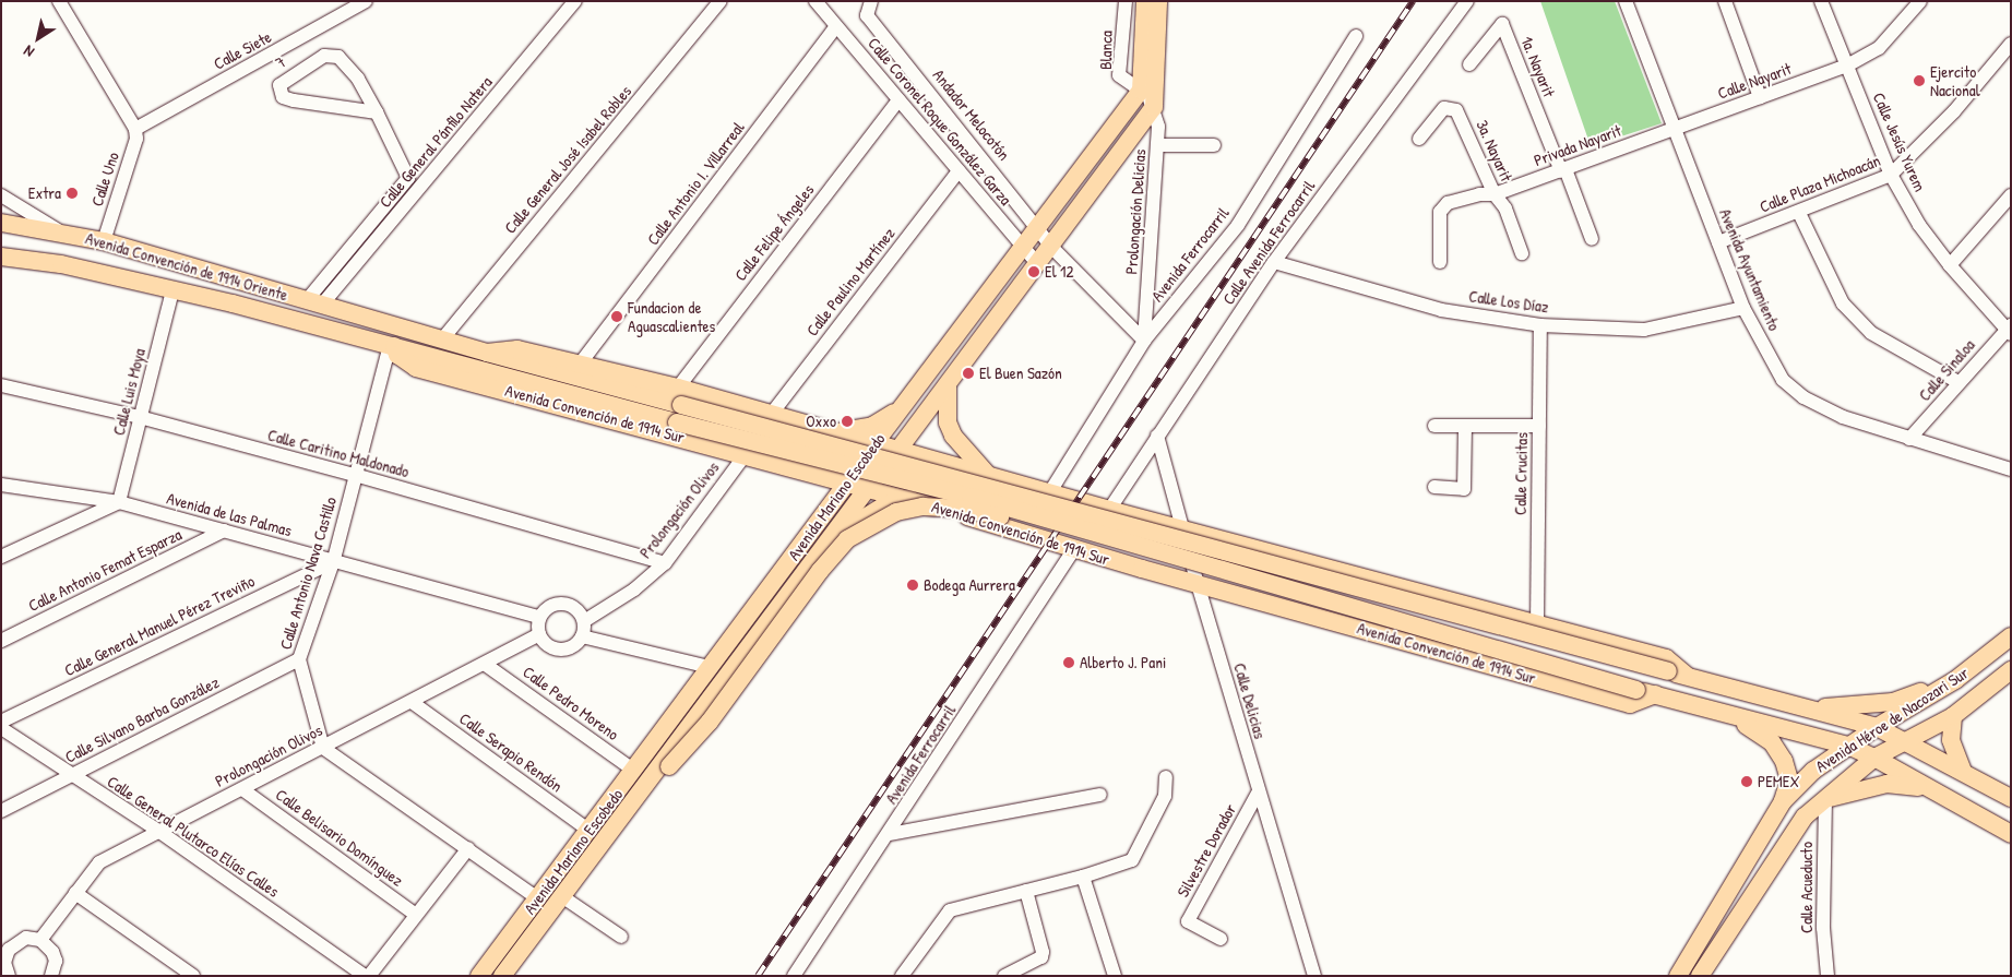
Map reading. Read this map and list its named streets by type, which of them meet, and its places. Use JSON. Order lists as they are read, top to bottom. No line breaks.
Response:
{"streets":{"main road":["Avenida Convención de 1914 Oriente","Avenida Convención de 1914 Sur","Avenida Mariano Escobedo","Avenida Héroe de Nacozari Sur"],"street":["Calle Siete","Blanca","7","1a. Nayarit","Calle Nayarit","Andador Melocotón","Calle Coronel Roque González Garza","Calle General Pánfilo Natera","Calle Jesús Yurem","Privada Nayarit","3a. Nayarit","Calle General José Isabel Robles","Calle Uno","Calle Antonio I. Villarreal","Calle Plaza Michoacán","Prolongación Delicias","Calle Felipe Ángeles","Calle Avenida Ferrocarril","Avenida Ferrocarril","Avenida Ayuntamiento","Calle Paulino Martínez","Calle Los Díaz","Calle Sinaloa","Calle Luis Moya","Calle Caritino Maldonado","Calle Crucitas","Prolongación Olivos","Avenida de las Palmas","Calle Antonio Femat Esparza","Calle Antonio Nava Castillo","Calle General Manuel Pérez Treviño","Calle Delicias","Calle Pedro Moreno","Calle Silvano Barba González","Calle Serapio Rendón","Calle General Plutarco Elías Calles","Calle Belisario Domínguez","Silvestre Dorador","Calle Acueducto"]},"crossings":[["Calle Siete","Calle Uno"],["Blanca","Avenida Mariano Escobedo"],["7","Calle General Pánfilo Natera"],["7","Avenida Convención de 1914 Oriente"],["1a. Nayarit","Privada Nayarit"],["Calle Nayarit","Calle Jesús Yurem"],["Calle Nayarit","Privada Nayarit"],["Calle Nayarit","Avenida Ayuntamiento"],["Andador Melocotón","Prolongación Delicias"],["Andador Melocotón","Avenida Ferrocarril"],["Andador Melocotón","Avenida Mariano Escobedo"],["Calle Coronel Roque González Garza","Calle Antonio I. Villarreal"],["Calle Coronel Roque González Garza","Calle Felipe Ángeles"],["Calle Coronel Roque González Garza","Calle Paulino Martínez"],["Calle Coronel Roque González Garza","Avenida Mariano Escobedo"],["Calle General Pánfilo Natera","Avenida Convención de 1914 Oriente"],["Calle Jesús Yurem","Calle Plaza Michoacán"],["Calle Jesús Yurem","Calle Sinaloa"],["Privada Nayarit","3a. Nayarit"],["Privada Nayarit","Avenida Ayuntamiento"],["Calle General José Isabel Robles","Avenida Convención de 1914 Sur"],["Calle Uno","Avenida Convención de 1914 Oriente"],["Calle Antonio I. Villarreal","Avenida Convención de 1914 Sur"],["Calle Plaza Michoacán","Avenida Ayuntamiento"],["Prolongación Delicias","Avenida Ferrocarril"],["Prolongación Delicias","Avenida Mariano Escobedo"],["Calle Felipe Ángeles","Avenida Convención de 1914 Sur"],["Calle Avenida Ferrocarril","Calle Los Díaz"],["Calle Avenida Ferrocarril","Avenida Convención de 1914 Sur"],["Calle Avenida Ferrocarril","Calle Delicias"],["Avenida Ferrocarril","Avenida Convención de 1914 Sur"],["Avenida Convención de 1914 Oriente","Calle Luis Moya"],["Avenida Convención de 1914 Oriente","Avenida Convención de 1914 Sur"],["Avenida Ayuntamiento","Calle Los Díaz"],["Avenida Ayuntamiento","Calle Sinaloa"],["Calle Paulino Martínez","Avenida Convención de 1914 Sur"],["Calle Los Díaz","Calle Crucitas"],["Calle Luis Moya","Calle Caritino Maldonado"],["Calle Luis Moya","Avenida de las Palmas"],["Avenida Convención de 1914 Sur","Calle Crucitas"],["Avenida Convención de 1914 Sur","Avenida Mariano Escobedo"],["Avenida Convención de 1914 Sur","Prolongación Olivos"],["Avenida Convención de 1914 Sur","Calle Antonio Nava Castillo"],["Avenida Convención de 1914 Sur","Calle Delicias"],["Avenida Convención de 1914 Sur","Avenida Héroe de Nacozari Sur"],["Calle Caritino Maldonado","Prolongación Olivos"],["Calle Caritino Maldonado","Calle Antonio Nava Castillo"],["Avenida Mariano Escobedo","Calle Pedro Moreno"],["Avenida Mariano Escobedo","Calle Serapio Rendón"],["Prolongación Olivos","Avenida de las Palmas"],["Prolongación Olivos","Calle Antonio Nava Castillo"],["Prolongación Olivos","Calle Pedro Moreno"],["Prolongación Olivos","Calle Serapio Rendón"],["Prolongación Olivos","Calle General Plutarco Elías Calles"],["Prolongación Olivos","Calle Belisario Domínguez"],["Avenida de las Palmas","Calle Antonio Femat Esparza"],["Avenida de las Palmas","Calle Antonio Nava Castillo"],["Avenida de las Palmas","Calle General Manuel Pérez Treviño"],["Calle Antonio Nava Castillo","Calle General Manuel Pérez Treviño"],["Calle Antonio Nava Castillo","Calle Silvano Barba González"],["Calle Delicias","Silvestre Dorador"],["Calle Silvano Barba González","Calle General Plutarco Elías Calles"],["Avenida Héroe de Nacozari Sur","Calle Acueducto"]],"places":["Ejercito Nacional","Extra","El 12","Fundacion de Aguascalientes","El Buen Sazón","Oxxo","Bodega Aurrera","Alberto J. Pani","PEMEX"],"north":"bottom left"}
